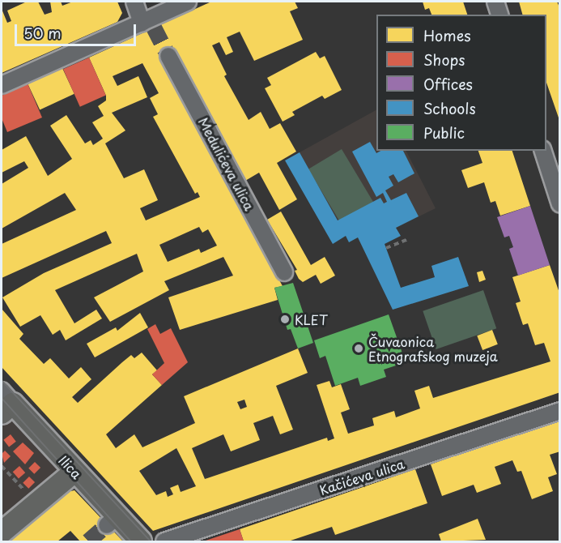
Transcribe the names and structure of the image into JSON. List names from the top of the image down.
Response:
{
  "streets": {
    "main road": ["Ilica"],
    "street": ["Medulićeva ulica", "Kačićeva ulica"]
  },
  "places": ["KLET", "Čuvaonica Etnografskog muzeja"],
  "legend": [
    "Homes",
    "Shops",
    "Offices",
    "Schools",
    "Public"
  ],
  "scale_bar": "50 m"
}
